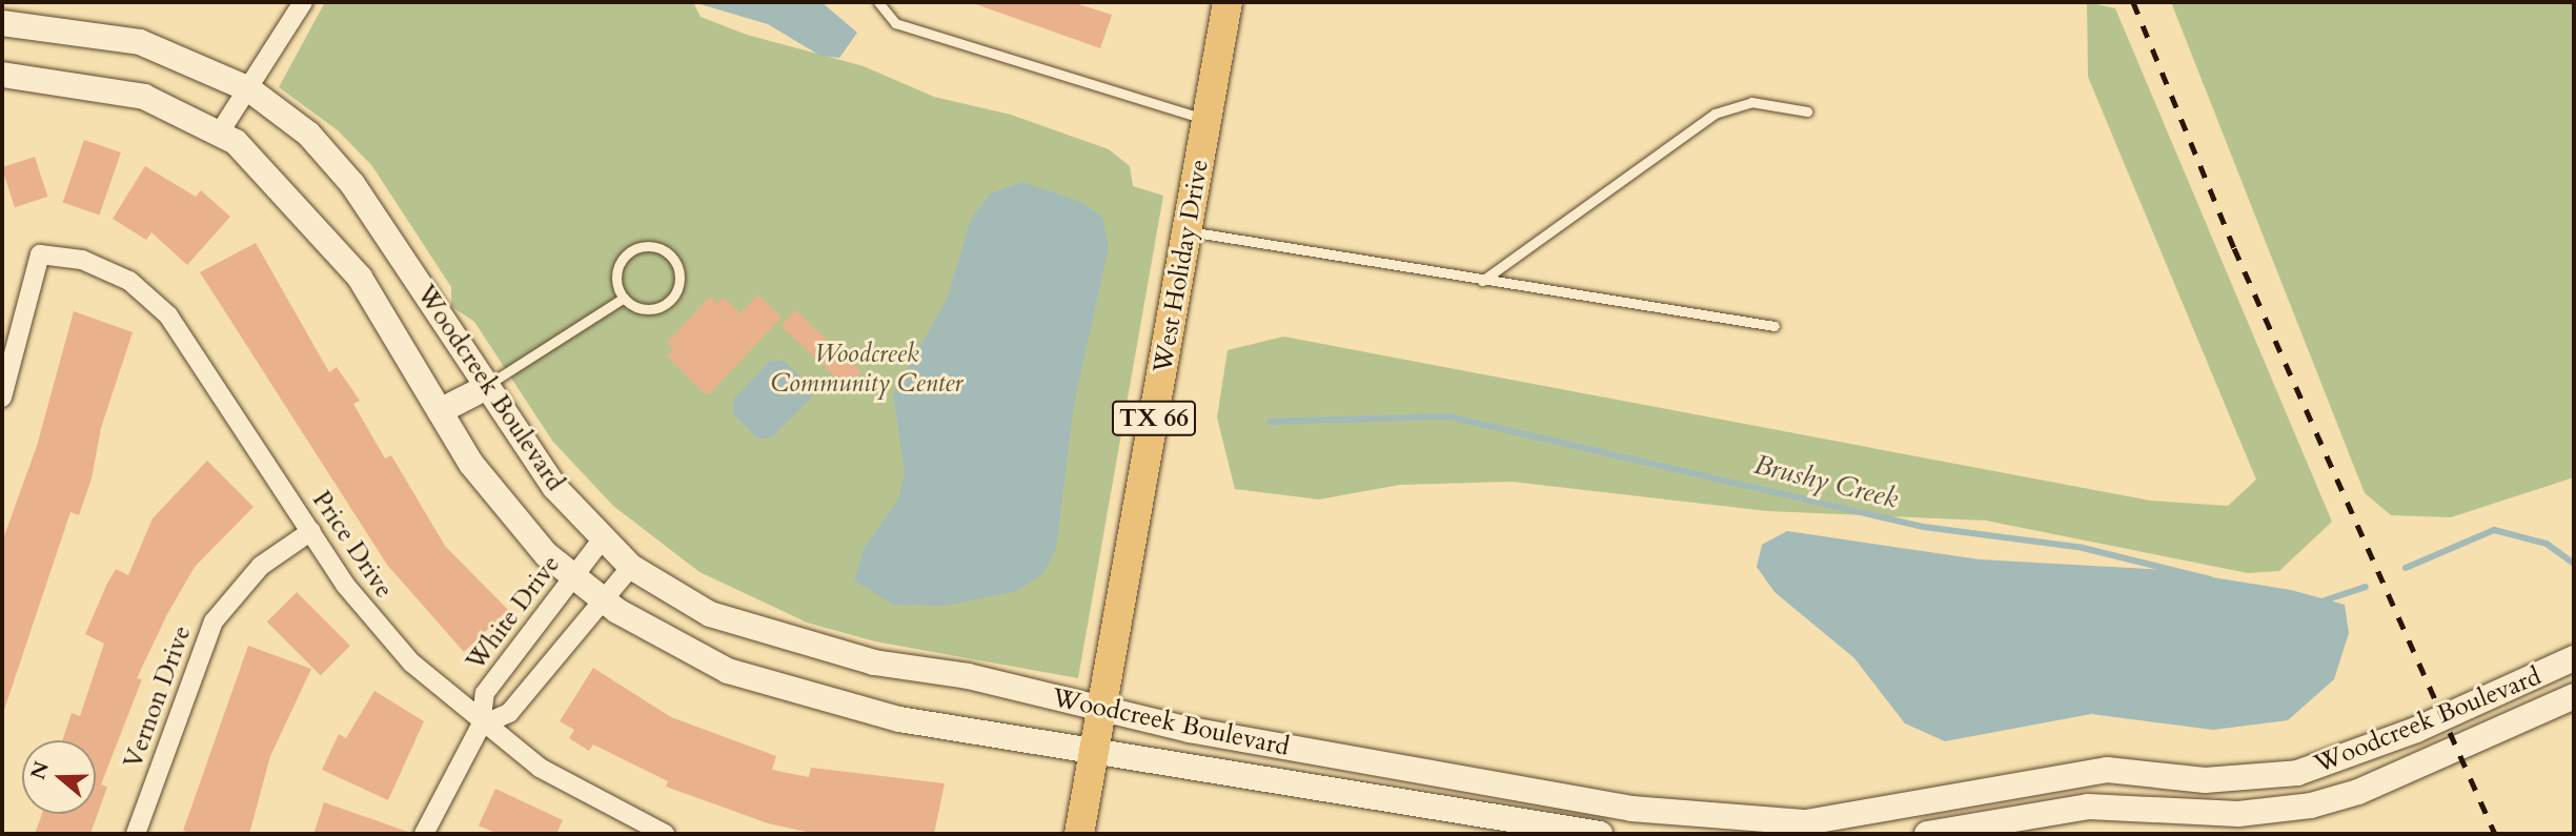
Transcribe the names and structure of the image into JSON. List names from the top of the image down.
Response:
{
  "streets": {
    "main road": ["West Holiday Drive", "TX 66"],
    "street": [
      "Woodcreek Boulevard",
      "Price Drive",
      "White Drive",
      "Vernon Drive"
    ]
  },
  "crossings": [
    ["West Holiday Drive", "Woodcreek Boulevard"],
    ["Woodcreek Boulevard", "White Drive"],
    ["Price Drive", "White Drive"],
    ["Price Drive", "Vernon Drive"]
  ],
  "water": ["Brushy Creek"],
  "parks": ["Woodcreek Community Center"],
  "north": "left"
}
